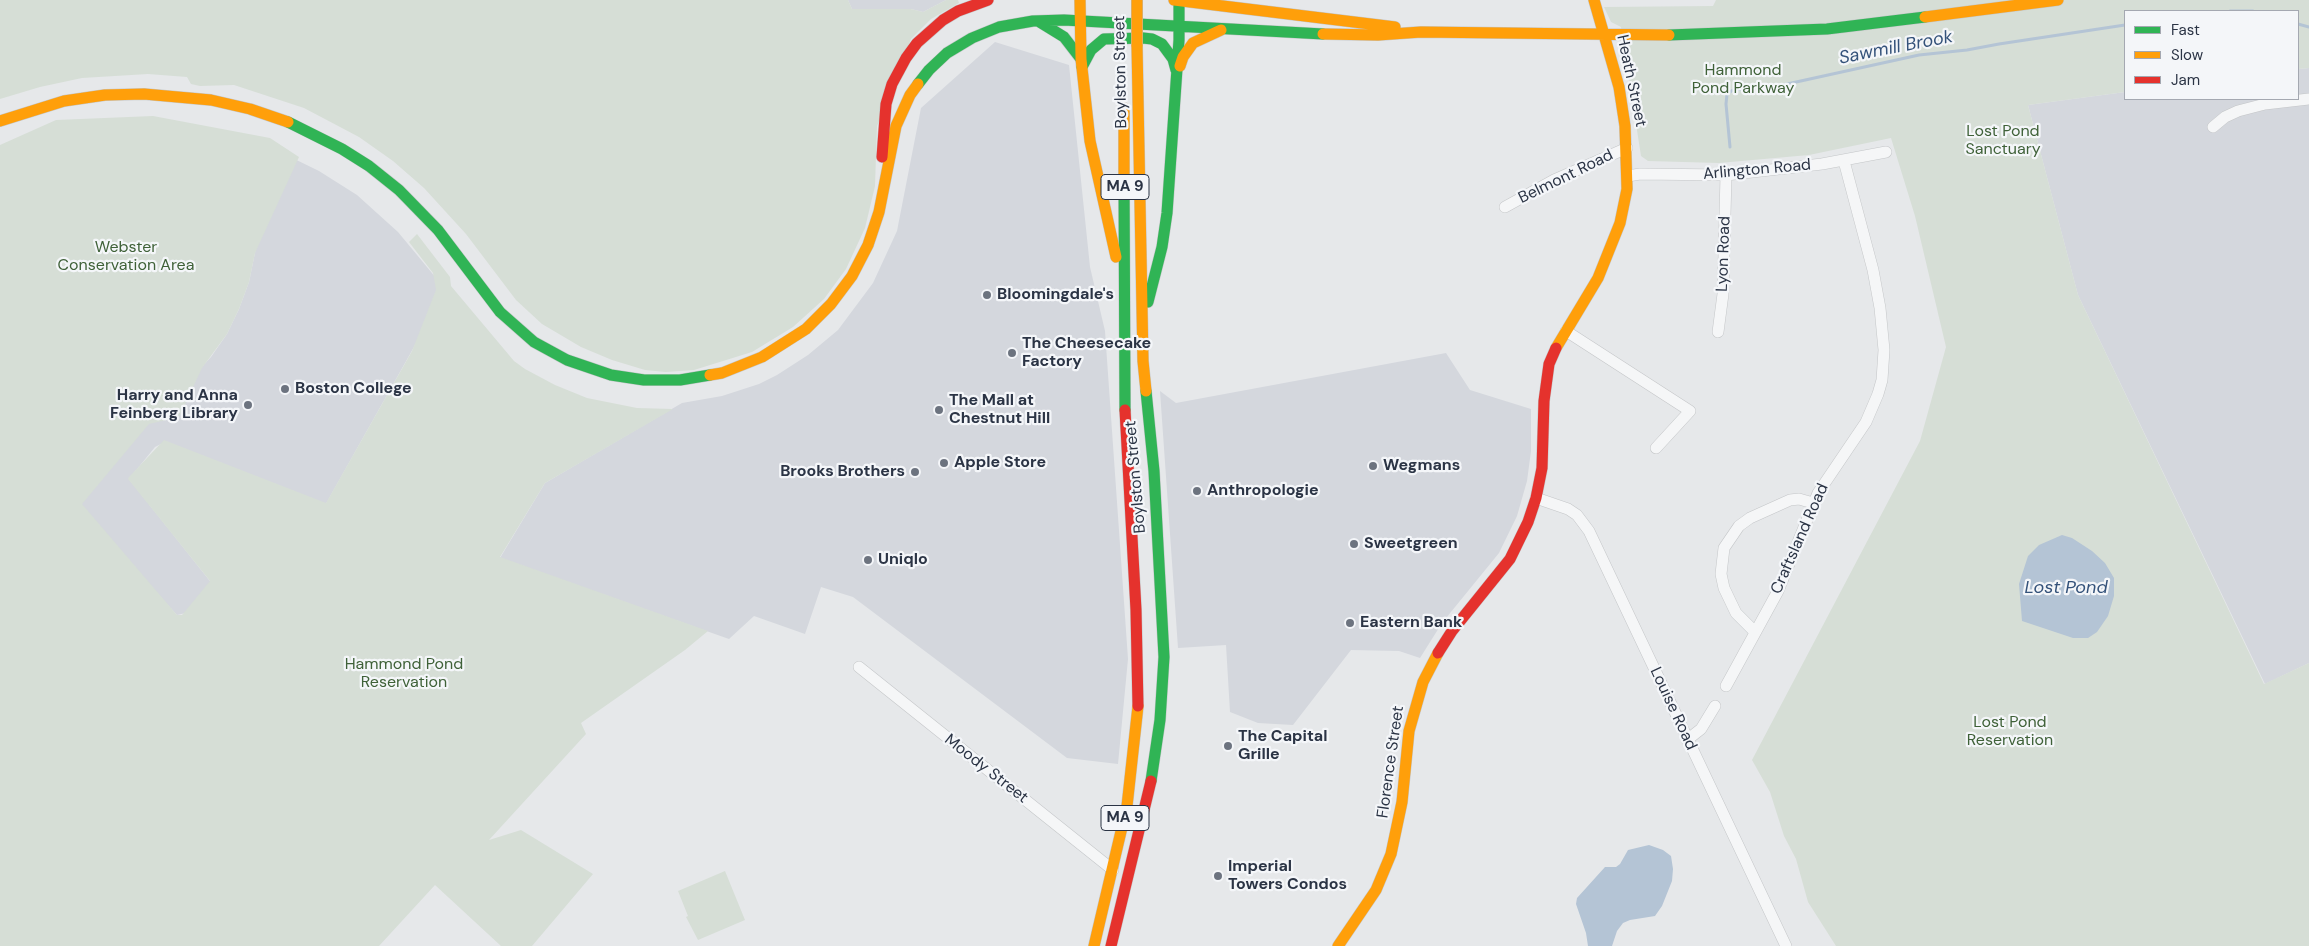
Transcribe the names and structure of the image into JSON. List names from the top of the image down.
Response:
{
  "streets": {
    "main road": [
      "Boylston Street",
      "Heath Street",
      "MA 9",
      "Florence Street"
    ],
    "street": [
      "Arlington Road",
      "Belmont Road",
      "Lyon Road",
      "Craftsland Road",
      "Louise Road",
      "Moody Street"
    ]
  },
  "crossings": [
    ["Boylston Street", "Moody Street"],
    ["Heath Street", "Arlington Road"],
    ["Heath Street", "Belmont Road"],
    ["Heath Street", "Florence Street"],
    ["Arlington Road", "Lyon Road"],
    ["Arlington Road", "Craftsland Road"],
    ["Louise Road", "Florence Street"]
  ],
  "water": ["Sawmill Brook", "Lost Pond"],
  "parks": [
    "Hammond Pond Parkway",
    "Lost Pond Sanctuary",
    "Webster Conservation Area",
    "Hammond Pond Reservation",
    "Lost Pond Reservation"
  ],
  "places": [
    "Bloomingdale's",
    "The Cheesecake Factory",
    "Boston College",
    "Harry and Anna Feinberg Library",
    "The Mall at Chestnut Hill",
    "Apple Store",
    "Wegmans",
    "Brooks Brothers",
    "Anthropologie",
    "Sweetgreen",
    "Uniqlo",
    "Eastern Bank",
    "The Capital Grille",
    "Imperial Towers Condos"
  ],
  "legend": ["Fast", "Slow", "Jam"]
}
